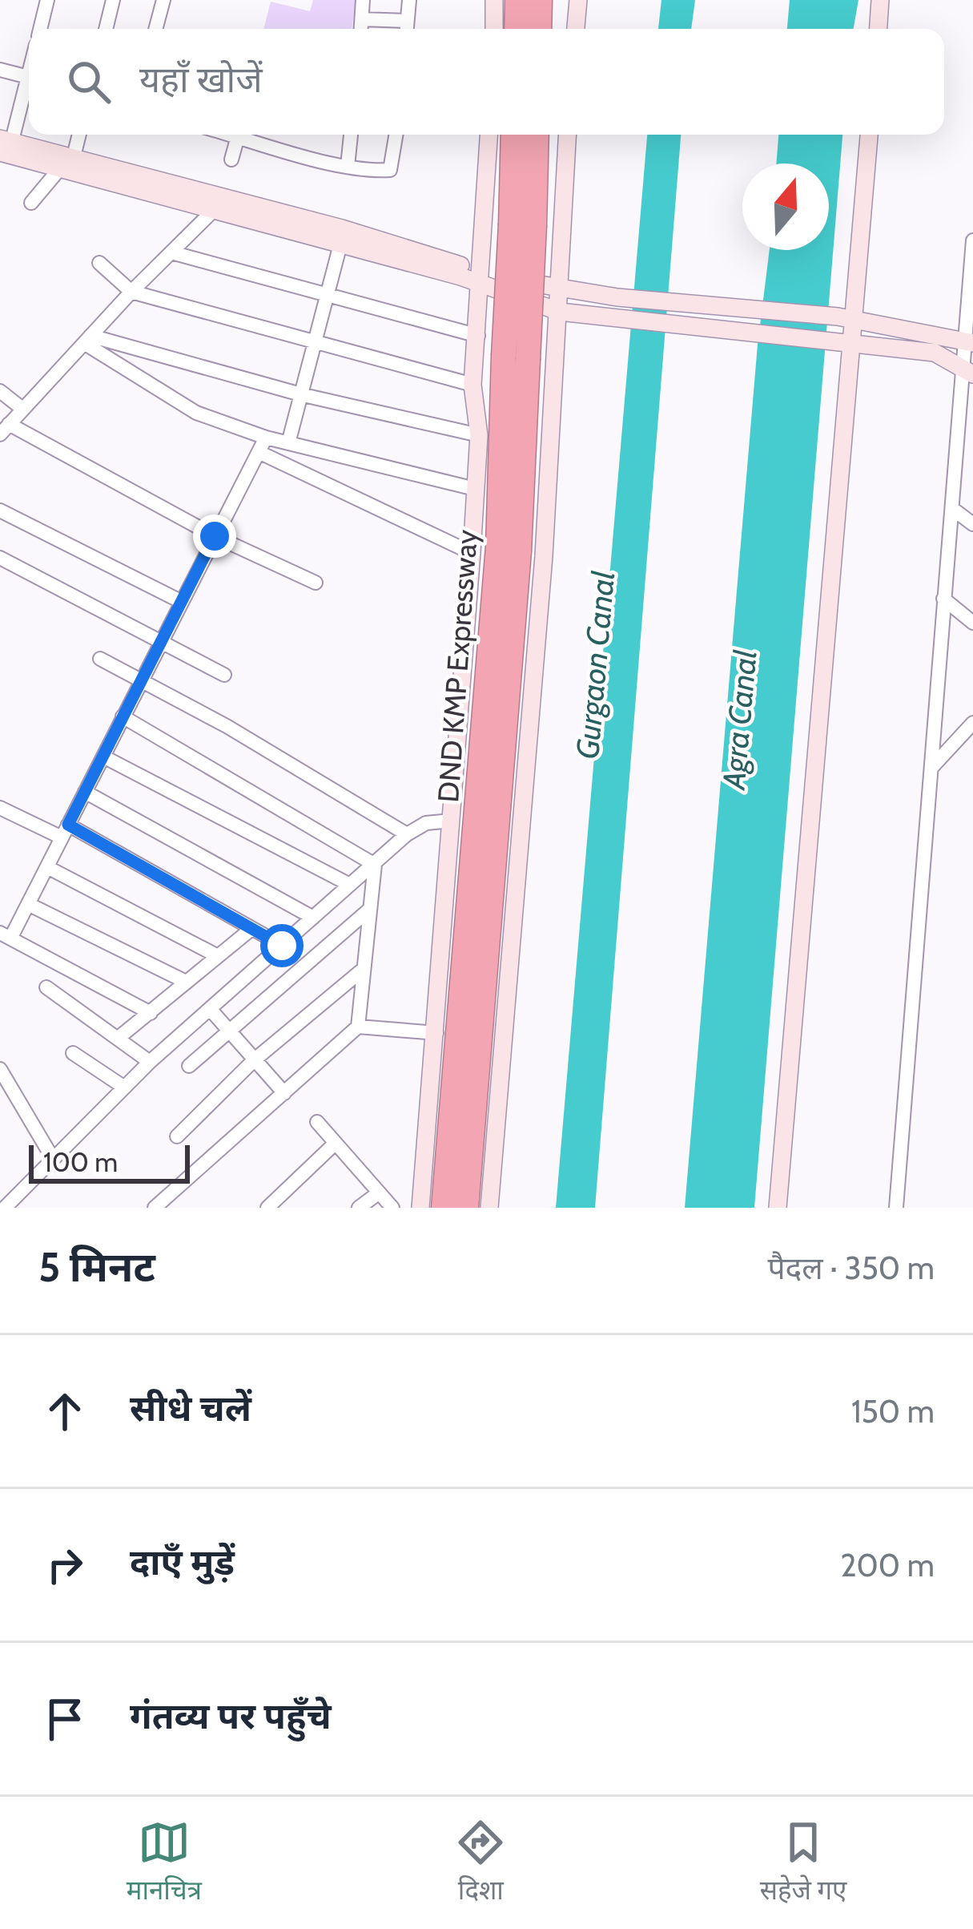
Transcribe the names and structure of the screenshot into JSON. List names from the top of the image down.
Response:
{
  "streets": {
    "highway": ["DND KMP Expressway"]
  },
  "water": ["Gurgaon Canal", "Agra Canal"],
  "scale_bar": "100 m",
  "north": "top",
  "page": {
    "search": "यहाँ खोजें",
    "scale": "100 m",
    "heading": ["5 मिनट", "पैदल · 350 m"],
    "list": [
      ["सीधे चलें", "150 m"],
      ["दाएँ मुड़ें", "200 m"],
      "गंतव्य पर पहुँचे"
    ],
    "nav": ["मानचित्र", "दिशा", "सहेजे गए"]
  }
}
